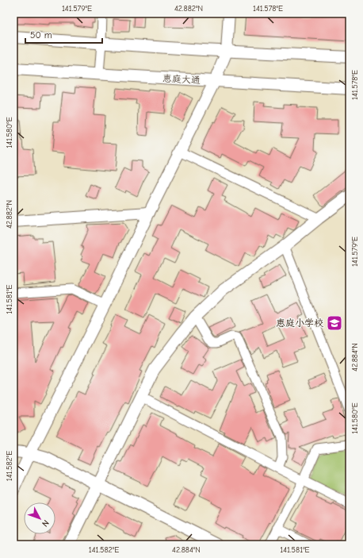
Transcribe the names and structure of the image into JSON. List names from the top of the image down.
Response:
{
  "streets": {
    "street": ["恵庭大通"]
  },
  "places": {
    "school or university": ["恵庭小学校"]
  },
  "scale_bar": "50 m",
  "north": "bottom right",
  "coordinates": [
    "141.579°E",
    "42.882°N",
    "141.578°E",
    "141.580°E",
    "141.581°E",
    "42.884°N",
    "141.582°E"
  ]
}
